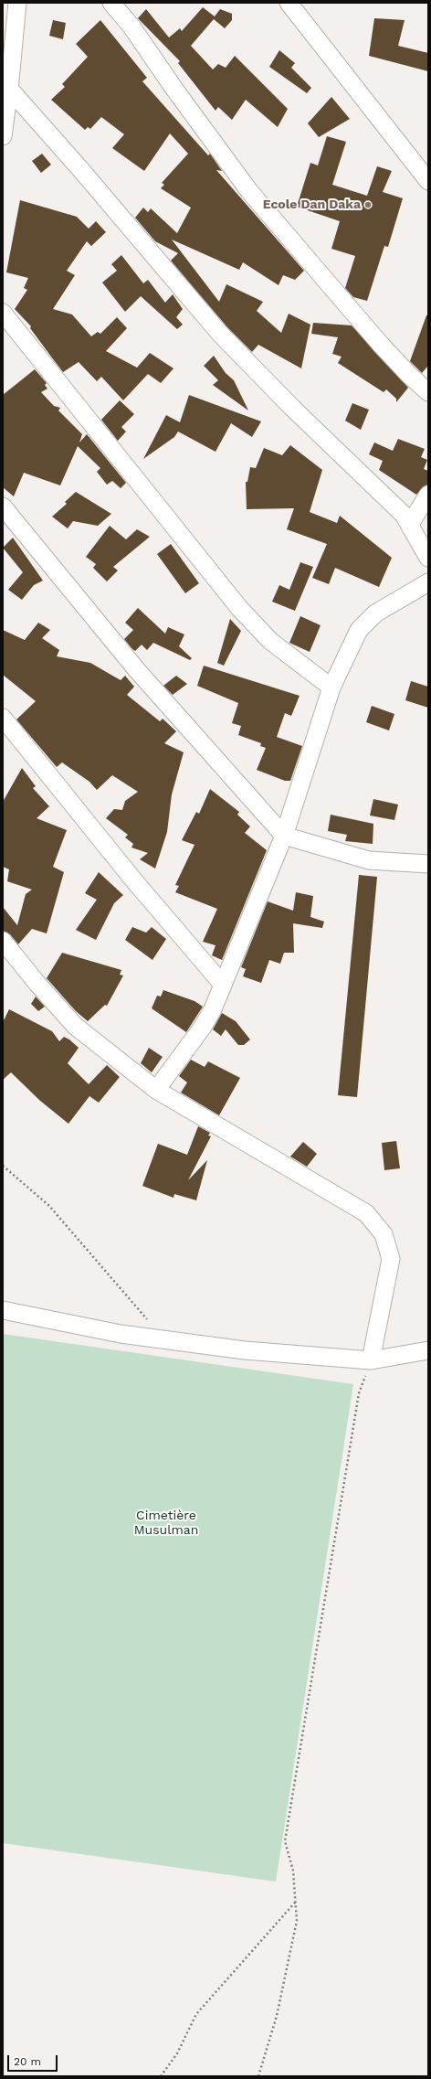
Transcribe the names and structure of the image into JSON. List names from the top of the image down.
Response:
{
  "parks": ["Cimetière Musulman"],
  "places": ["Ecole Dan Daka"],
  "scale_bar": "20 m"
}
